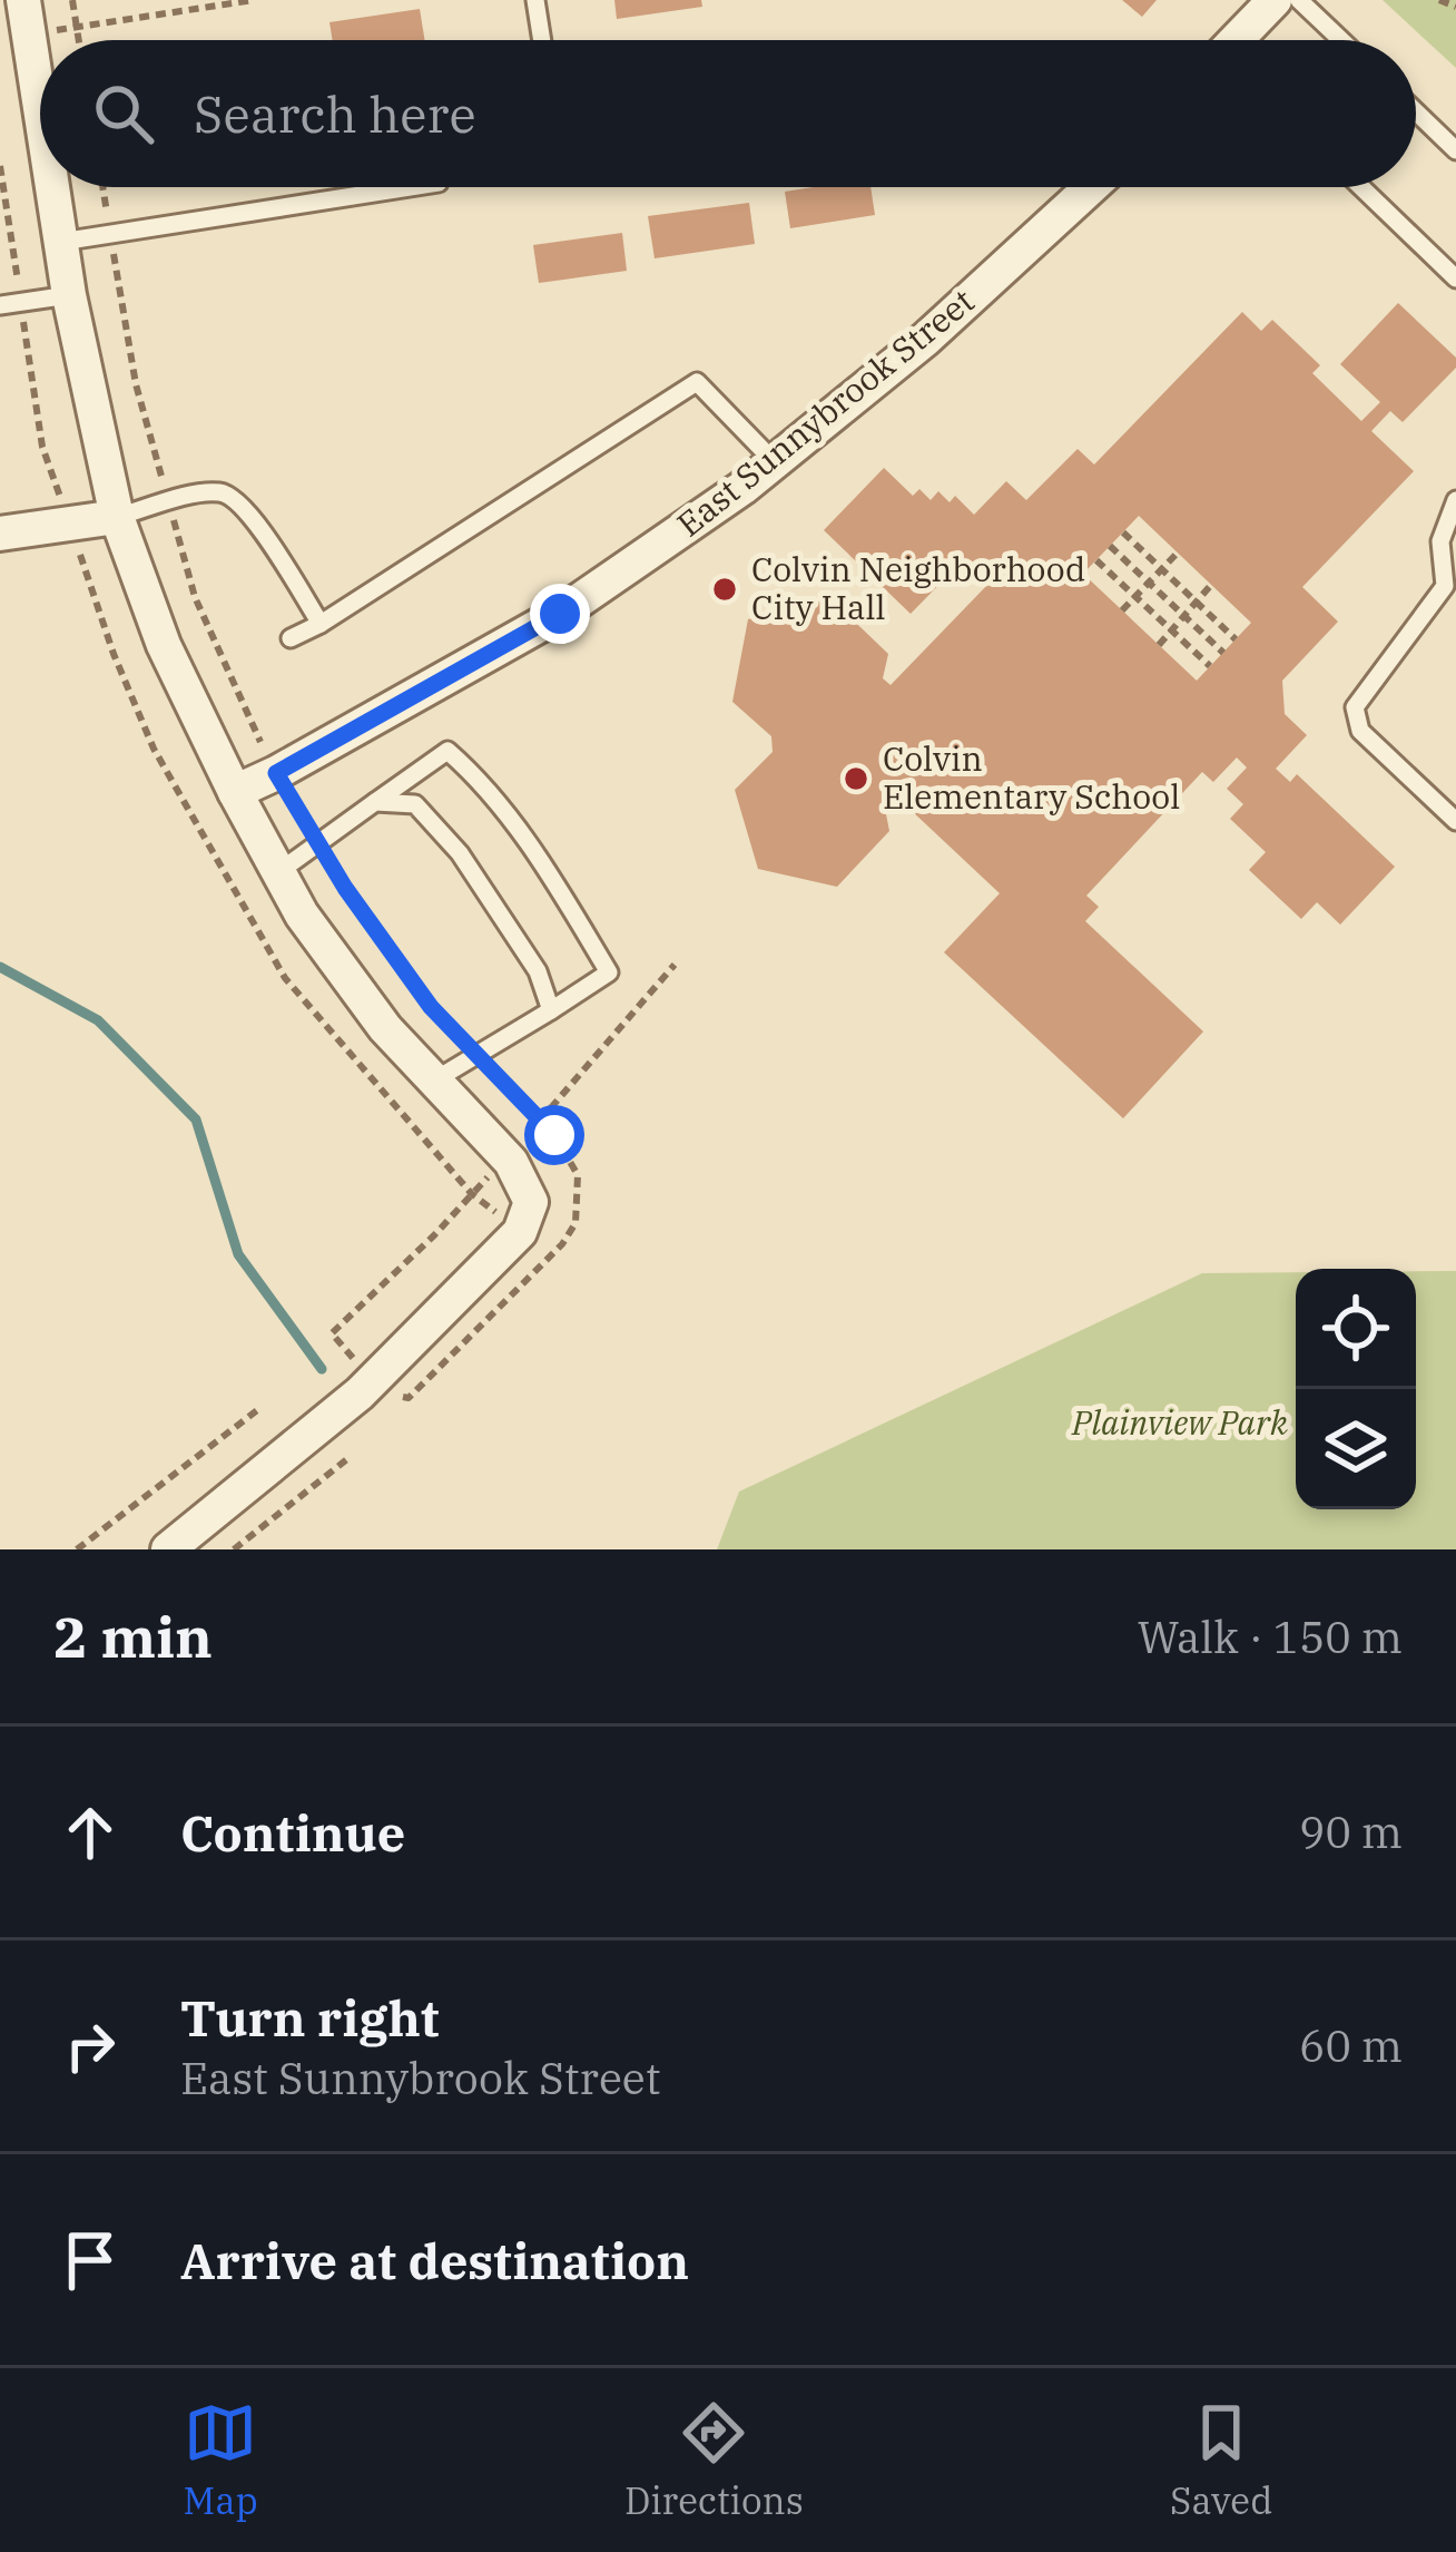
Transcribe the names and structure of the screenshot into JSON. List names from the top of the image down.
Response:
{
  "streets": {
    "street": ["East Sunnybrook Street"]
  },
  "parks": ["Plainview Park"],
  "places": ["Colvin Neighborhood City Hall", "Colvin Elementary School"],
  "page": {
    "search": "Search here",
    "heading": ["2 min", "Walk · 150 m"],
    "list": [
      ["Continue", "90 m"],
      ["Turn right", "East Sunnybrook Street", "60 m"],
      "Arrive at destination"
    ],
    "nav": ["Map", "Directions", "Saved"]
  }
}
